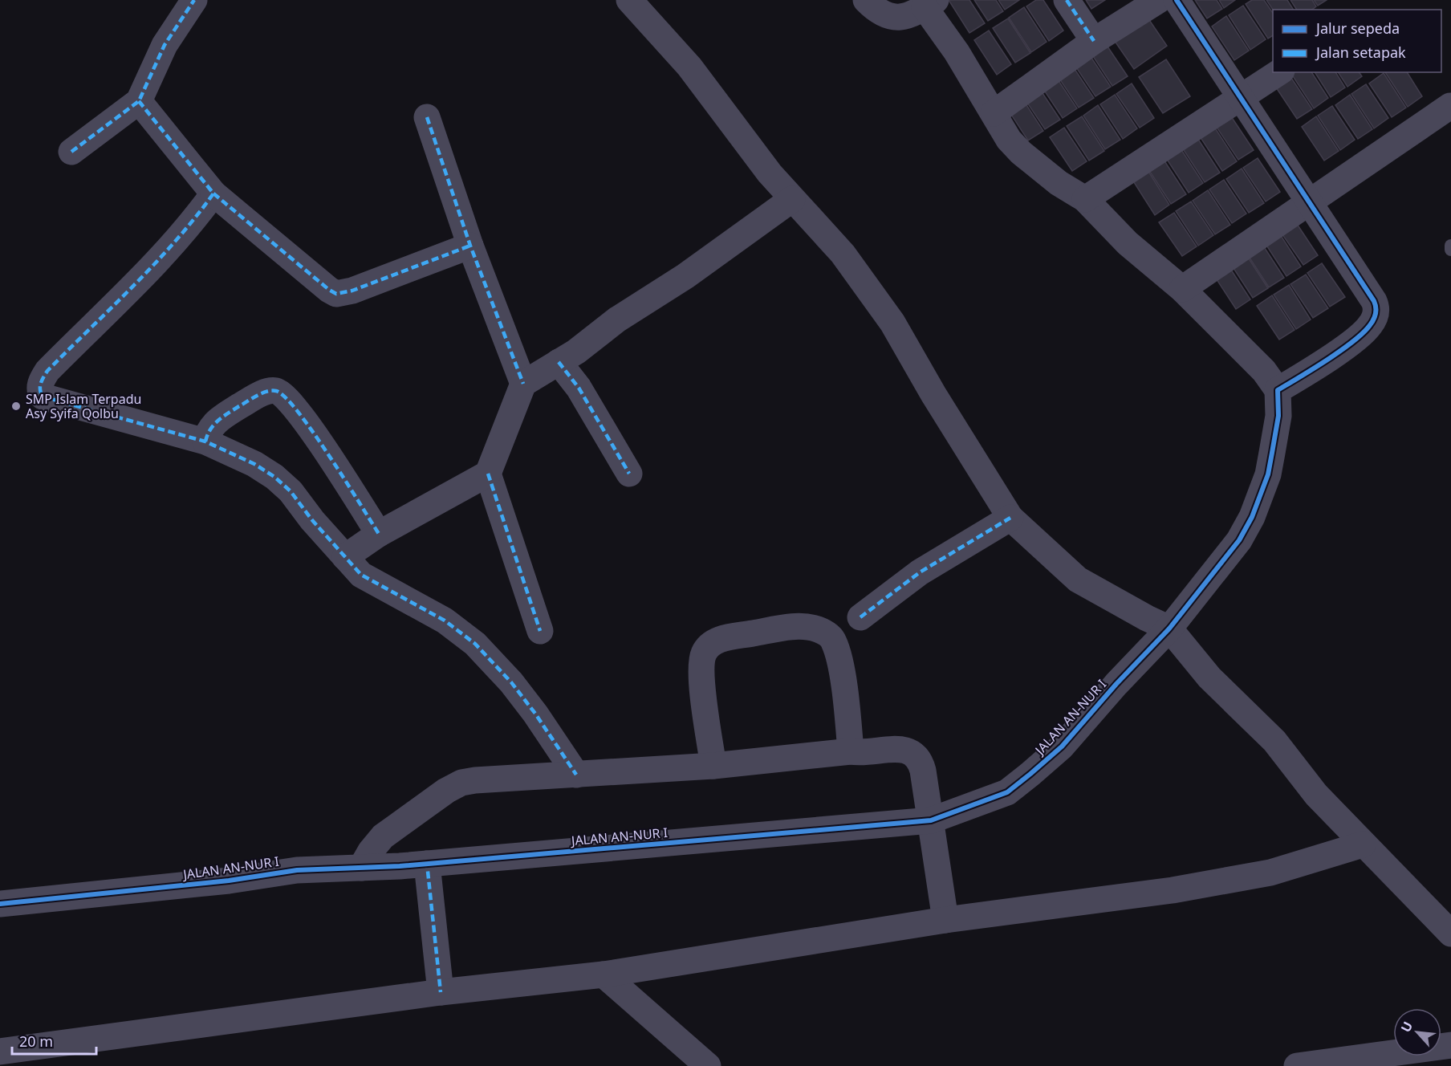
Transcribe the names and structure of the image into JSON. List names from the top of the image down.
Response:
{
  "streets": {
    "street": ["JALAN AN-NUR I"]
  },
  "places": ["SMP Islam Terpadu Asy Syifa Qolbu"],
  "legend": ["Jalur sepeda", "Jalan setapak"],
  "scale_bar": "20 m",
  "north": "top left"
}
